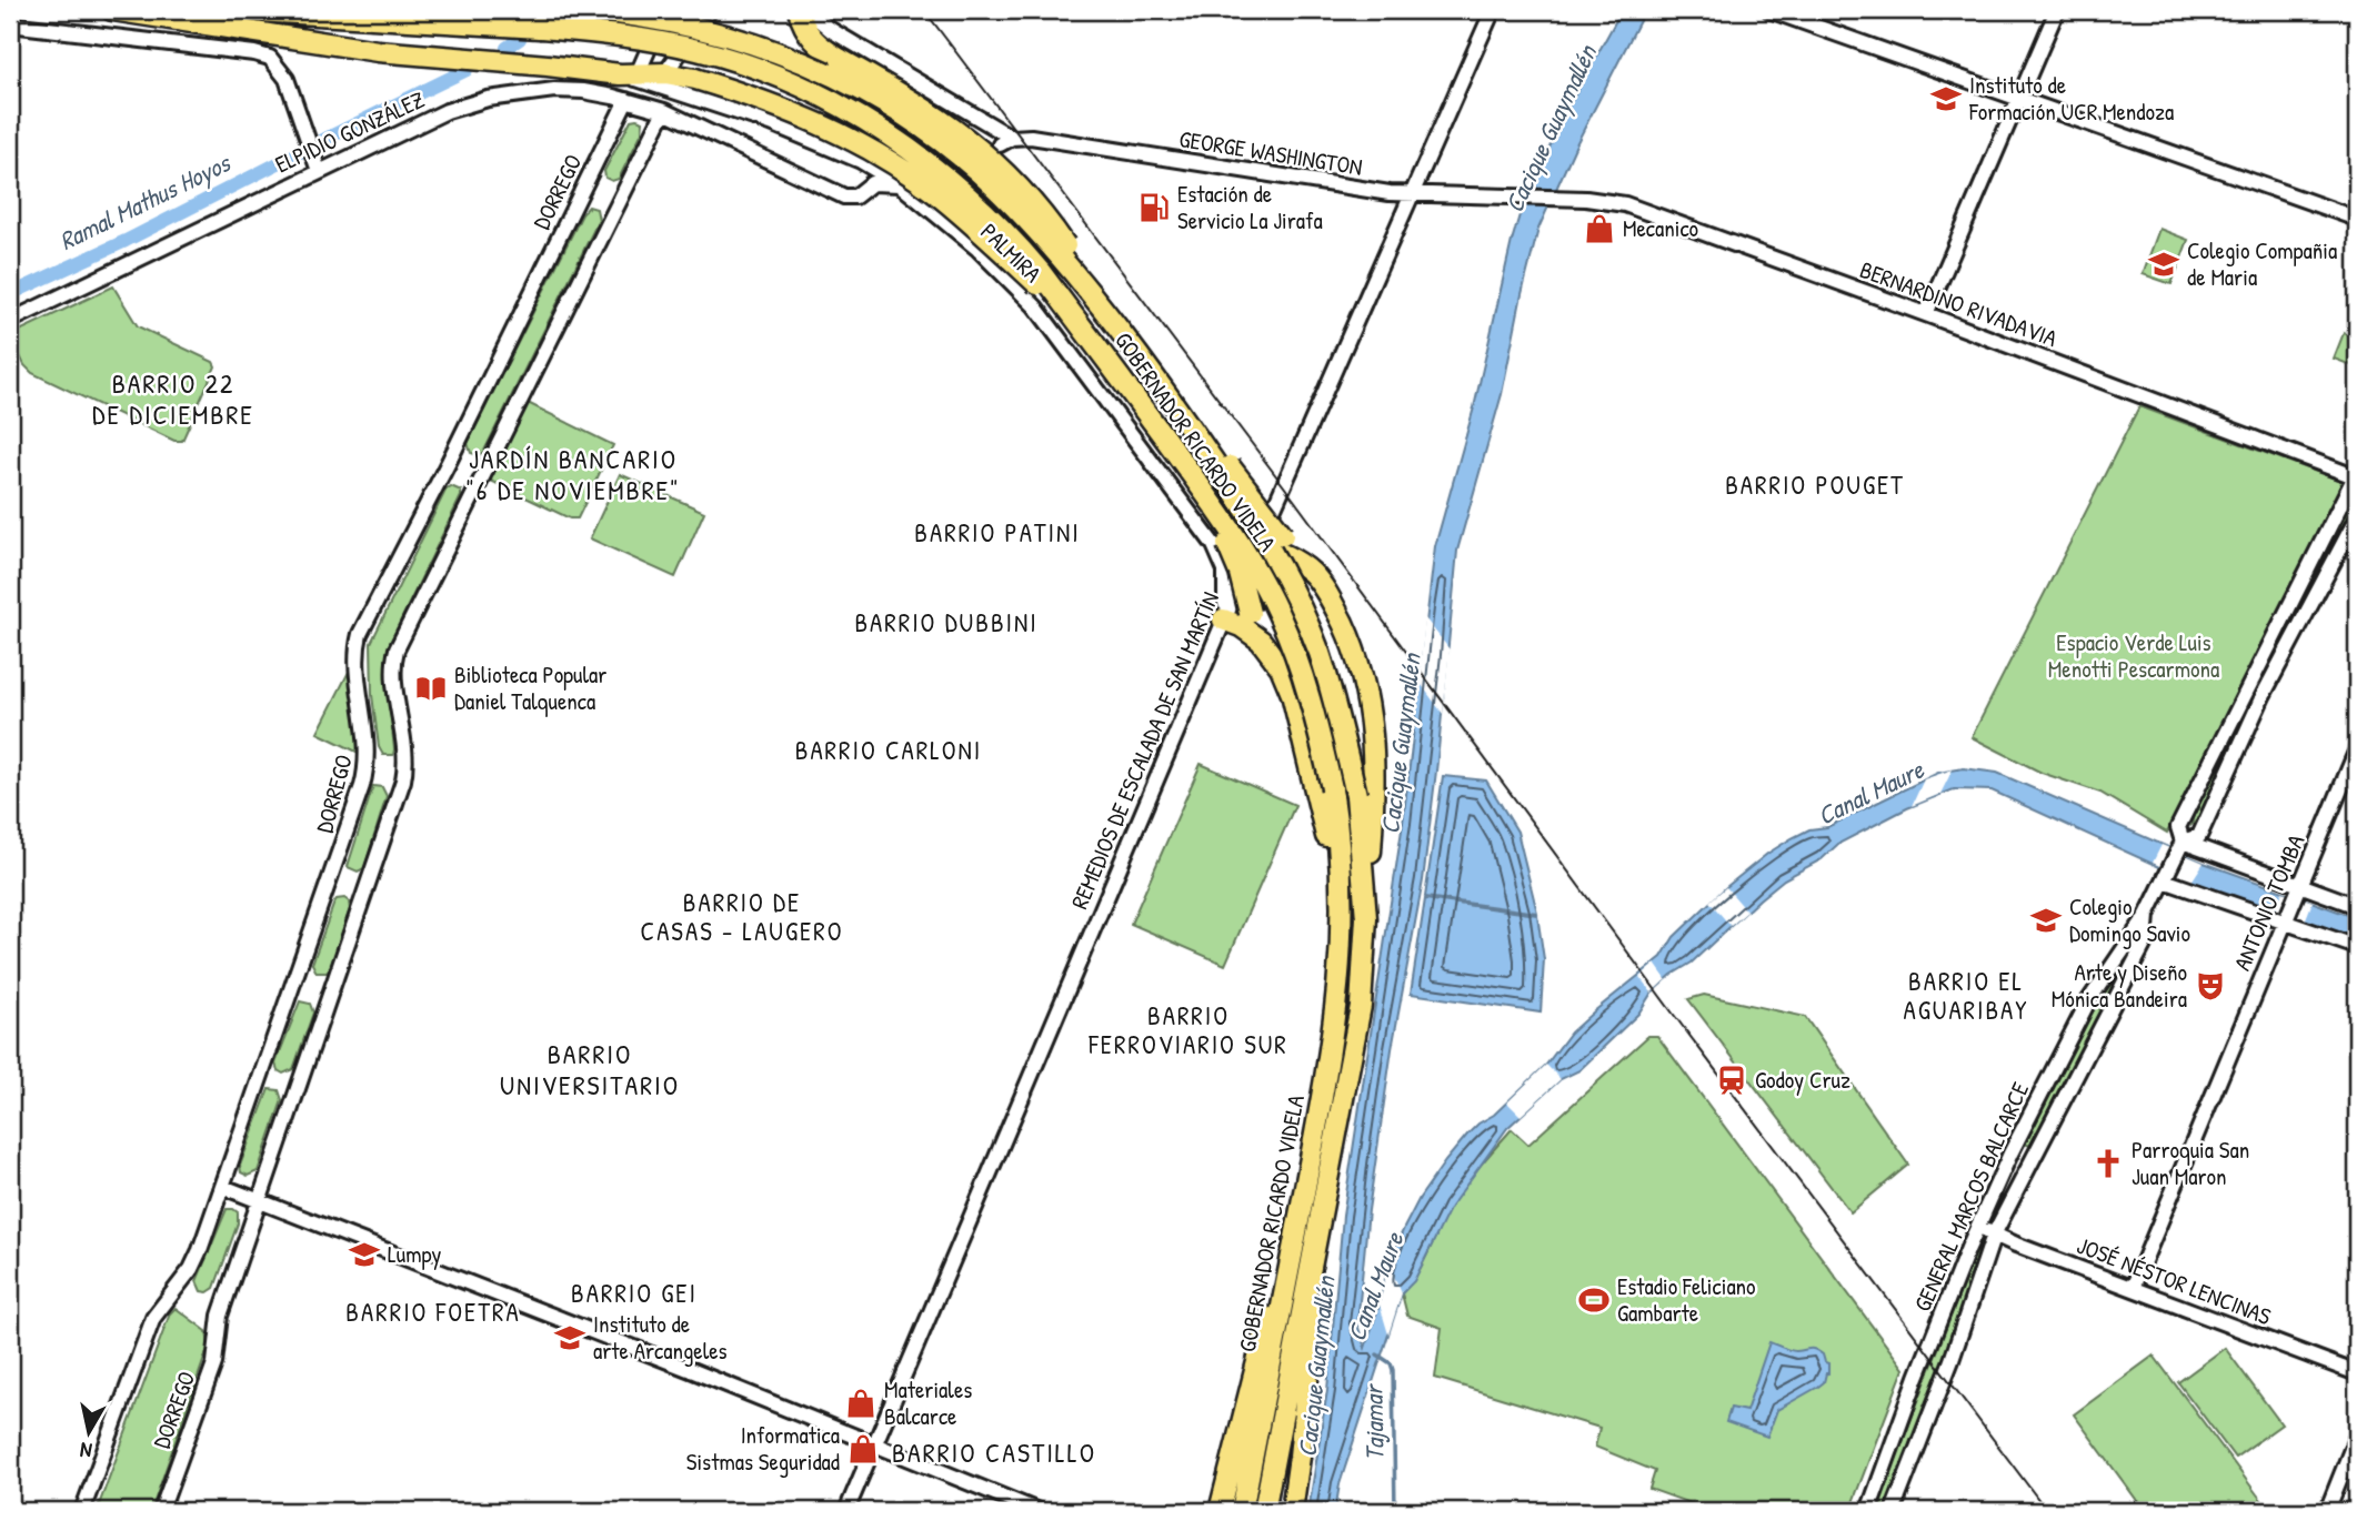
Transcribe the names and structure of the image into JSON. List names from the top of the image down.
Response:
{
  "streets": {
    "highway": ["GOBERNADOR RICARDO VIDELA"],
    "main road": [
      "ELPIDIO GONZÁLEZ",
      "GEORGE WASHINGTON",
      "DORREGO",
      "PALMIRA",
      "BERNARDINO RIVADAVIA",
      "REMEDIOS DE ESCALADA DE SAN MARTÍN",
      "ANTONIO TOMBA",
      "GENERAL MARCOS BALCARCE",
      "JOSÉ NÉSTOR LENCINAS"
    ]
  },
  "crossings": [
    ["ELPIDIO GONZÁLEZ", "DORREGO"],
    ["GEORGE WASHINGTON", "BERNARDINO RIVADAVIA"],
    ["GEORGE WASHINGTON", "REMEDIOS DE ESCALADA DE SAN MARTÍN"],
    ["PALMIRA", "REMEDIOS DE ESCALADA DE SAN MARTÍN"],
    ["BERNARDINO RIVADAVIA", "GENERAL MARCOS BALCARCE"],
    ["ANTONIO TOMBA", "JOSÉ NÉSTOR LENCINAS"],
    ["GENERAL MARCOS BALCARCE", "JOSÉ NÉSTOR LENCINAS"]
  ],
  "districts": [
    "BARRIO 22 DE DICIEMBRE",
    "JARDÍN BANCARIO \"6 DE NOVIEMBRE\"",
    "BARRIO POUGET",
    "BARRIO PATINI",
    "BARRIO DUBBINI",
    "BARRIO CARLONI",
    "BARRIO DE CASAS - LAUGERO",
    "BARRIO EL AGUARIBAY",
    "BARRIO FERROVIARIO SUR",
    "BARRIO UNIVERSITARIO",
    "BARRIO GEI",
    "BARRIO FOETRA",
    "BARRIO CASTILLO"
  ],
  "water": [
    "Cacique Guaymallén",
    "Ramal Mathus Hoyos",
    "Canal Maure",
    "Tajamar"
  ],
  "parks": ["Espacio Verde Luis Menotti Pescarmona"],
  "places": {
    "school or university": [
      "Instituto de Formación UCR Mendoza",
      "Colegio Compañia de Maria",
      "Colegio Domingo Savio",
      "Lumpy",
      "Instituto de arte Arcangeles"
    ],
    "fuel station": ["Estación de Servicio La Jirafa"],
    "shop": ["Mecanico", "Materiales Balcarce", "Informatica Sistmas Seguridad"],
    "library": ["Biblioteca Popular Daniel Talquenca"],
    "theatre": ["Arte y Diseño Mónica Bandeira"],
    "station": ["Godoy Cruz"],
    "church": ["Parroquia San Juan Maron"],
    "sports": ["Estadio Feliciano Gambarte"]
  },
  "north": "bottom"
}
